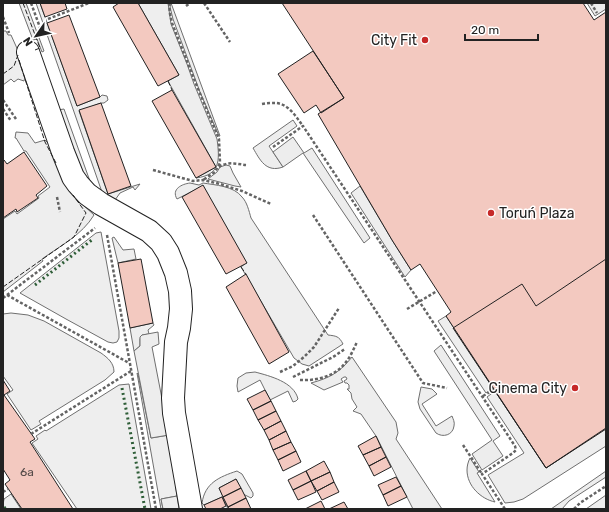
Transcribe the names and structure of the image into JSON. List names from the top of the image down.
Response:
{
  "places": ["City Fit", "Toruń Plaza", "Cinema City"],
  "house_numbers": ["6a"],
  "scale_bar": "20 m",
  "north": "bottom left"
}
